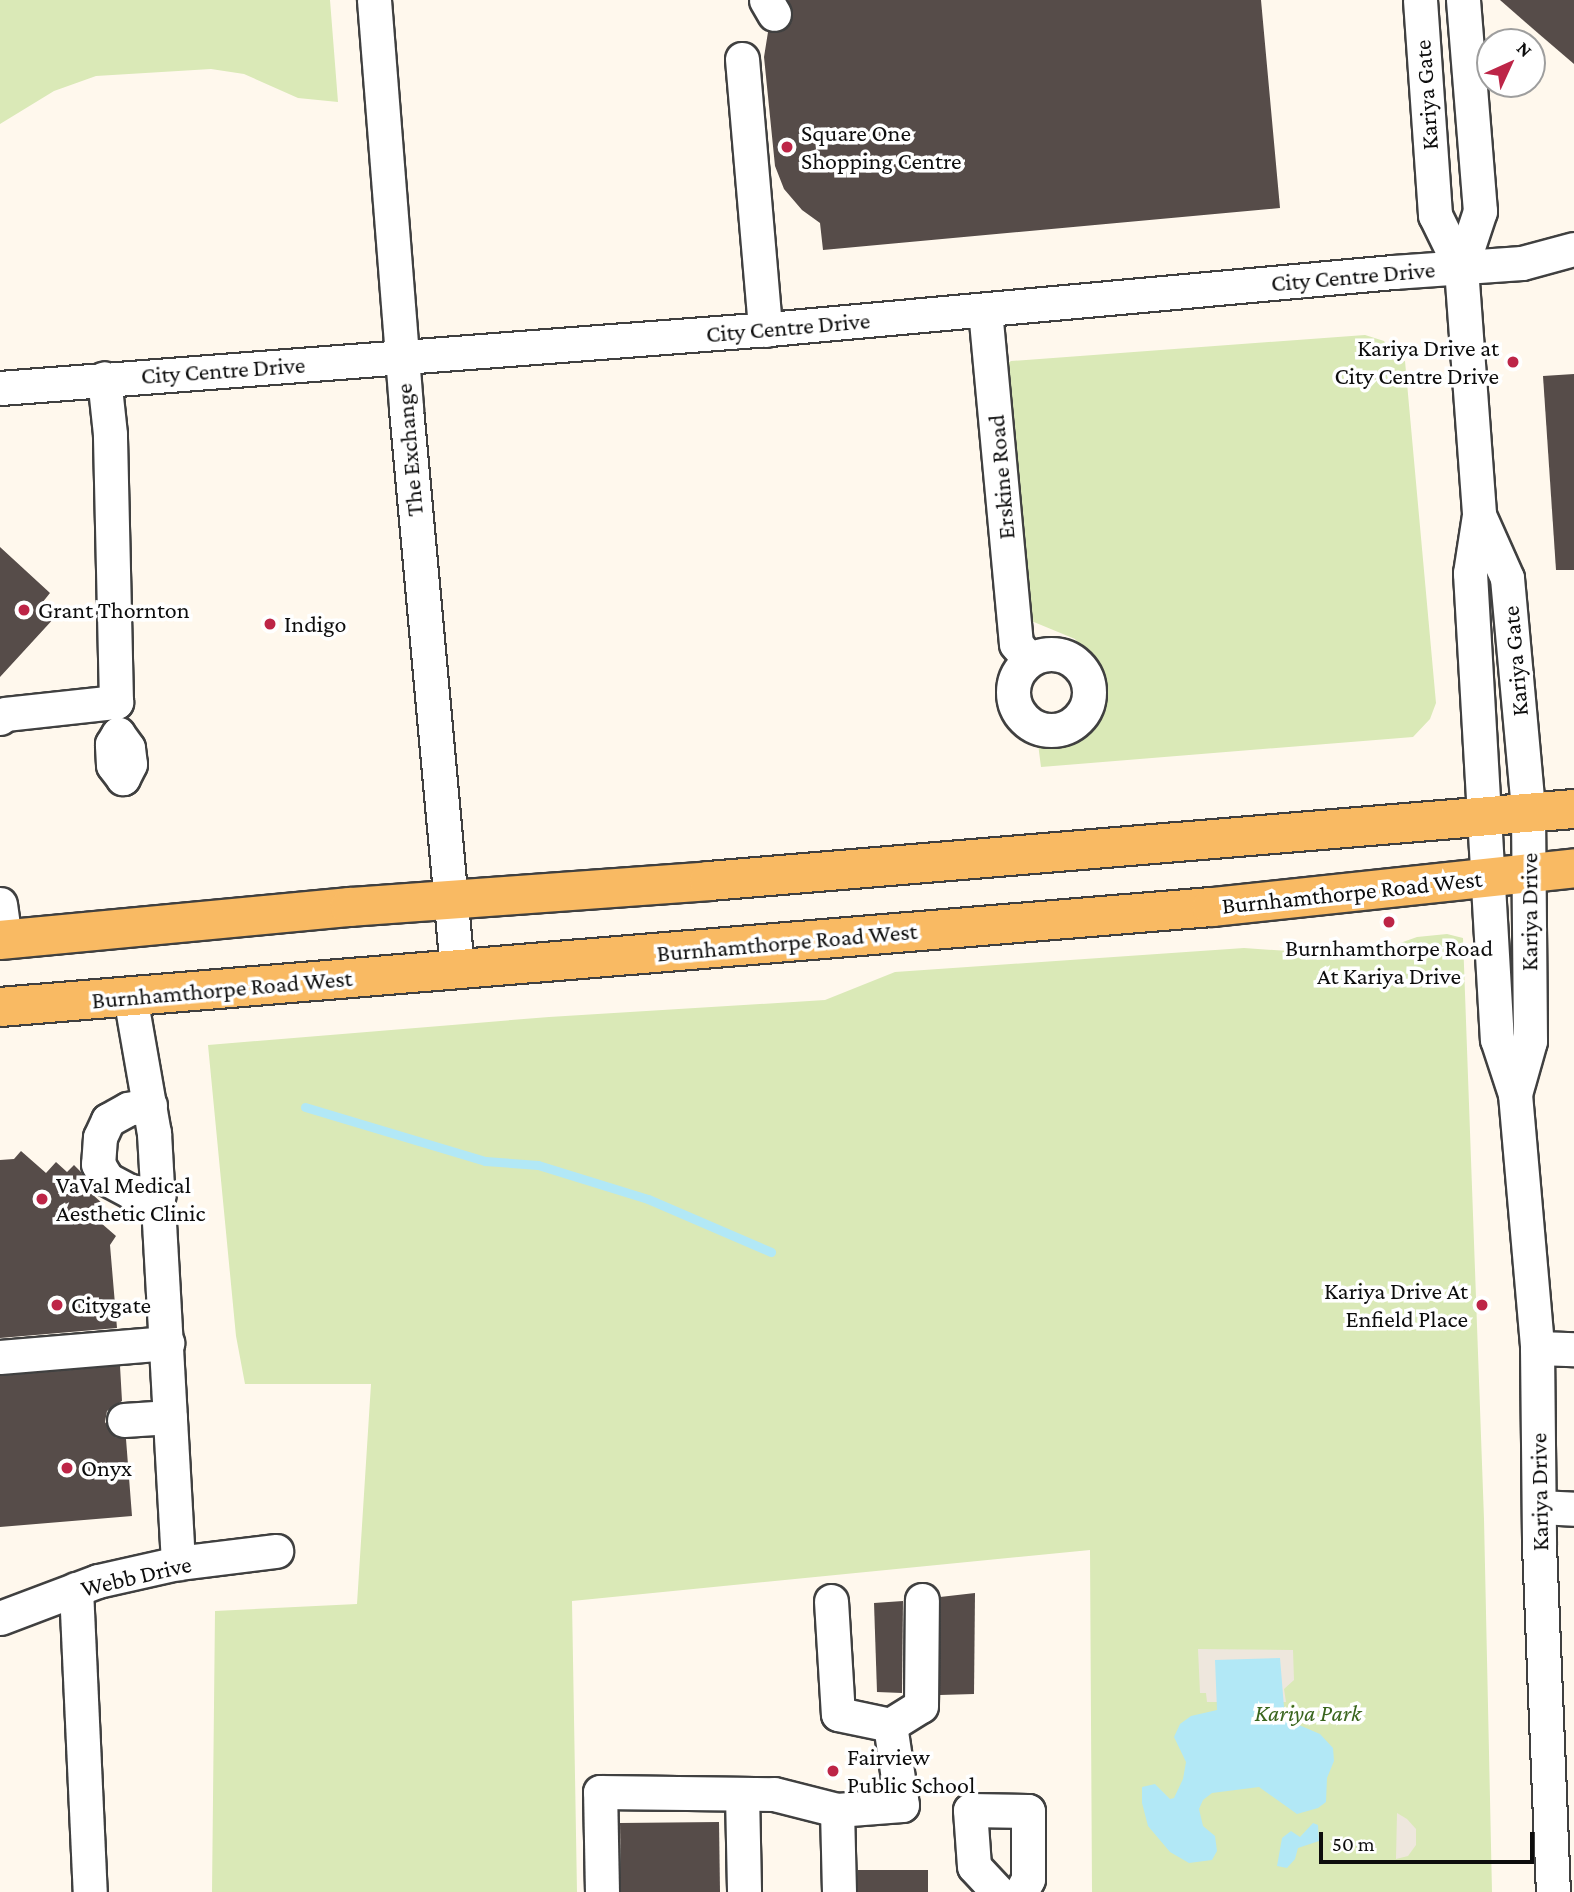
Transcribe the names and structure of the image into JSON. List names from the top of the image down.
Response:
{
  "streets": {
    "main road": ["Burnhamthorpe Road West"],
    "street": [
      "Kariya Gate",
      "City Centre Drive",
      "The Exchange",
      "Erskine Road",
      "Kariya Drive",
      "Webb Drive"
    ]
  },
  "crossings": [
    ["Kariya Gate", "City Centre Drive"],
    ["Kariya Gate", "Kariya Drive"],
    ["City Centre Drive", "The Exchange"],
    ["City Centre Drive", "Erskine Road"],
    ["The Exchange", "Burnhamthorpe Road West"],
    ["Burnhamthorpe Road West", "Kariya Drive"]
  ],
  "parks": ["Kariya Park"],
  "places": [
    "Square One Shopping Centre",
    "Kariya Drive at City Centre Drive",
    "Grant Thornton",
    "Indigo",
    "Burnhamthorpe Road At Kariya Drive",
    "VaVal Medical Aesthetic Clinic",
    "Citygate",
    "Kariya Drive At Enfield Place",
    "Onyx",
    "Fairview Public School"
  ],
  "scale_bar": "50 m",
  "north": "top right"
}
